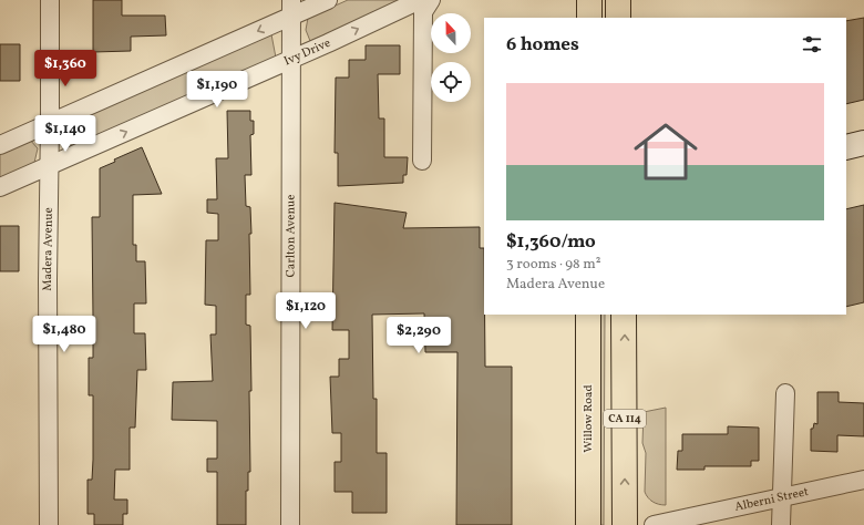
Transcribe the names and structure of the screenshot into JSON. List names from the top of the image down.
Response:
{
  "streets": {
    "main road": ["Willow Road", "CA 114"],
    "street": [
      "Ivy Drive",
      "Carlton Avenue",
      "Madera Avenue",
      "Alberni Street"
    ]
  },
  "crossings": [
    ["Ivy Drive", "Carlton Avenue"],
    ["Ivy Drive", "Madera Avenue"]
  ],
  "north": "top",
  "page": {
    "heading": "6 homes",
    "price": [
      "$1,360",
      "$1,190",
      "$1,140",
      "$1,120",
      "$1,480",
      "$2,290"
    ],
    "list": [
      {
        "name": "$1,360/mo",
        "note": "3 rooms · 98 m² · Madera Avenue"
      }
    ]
  }
}
